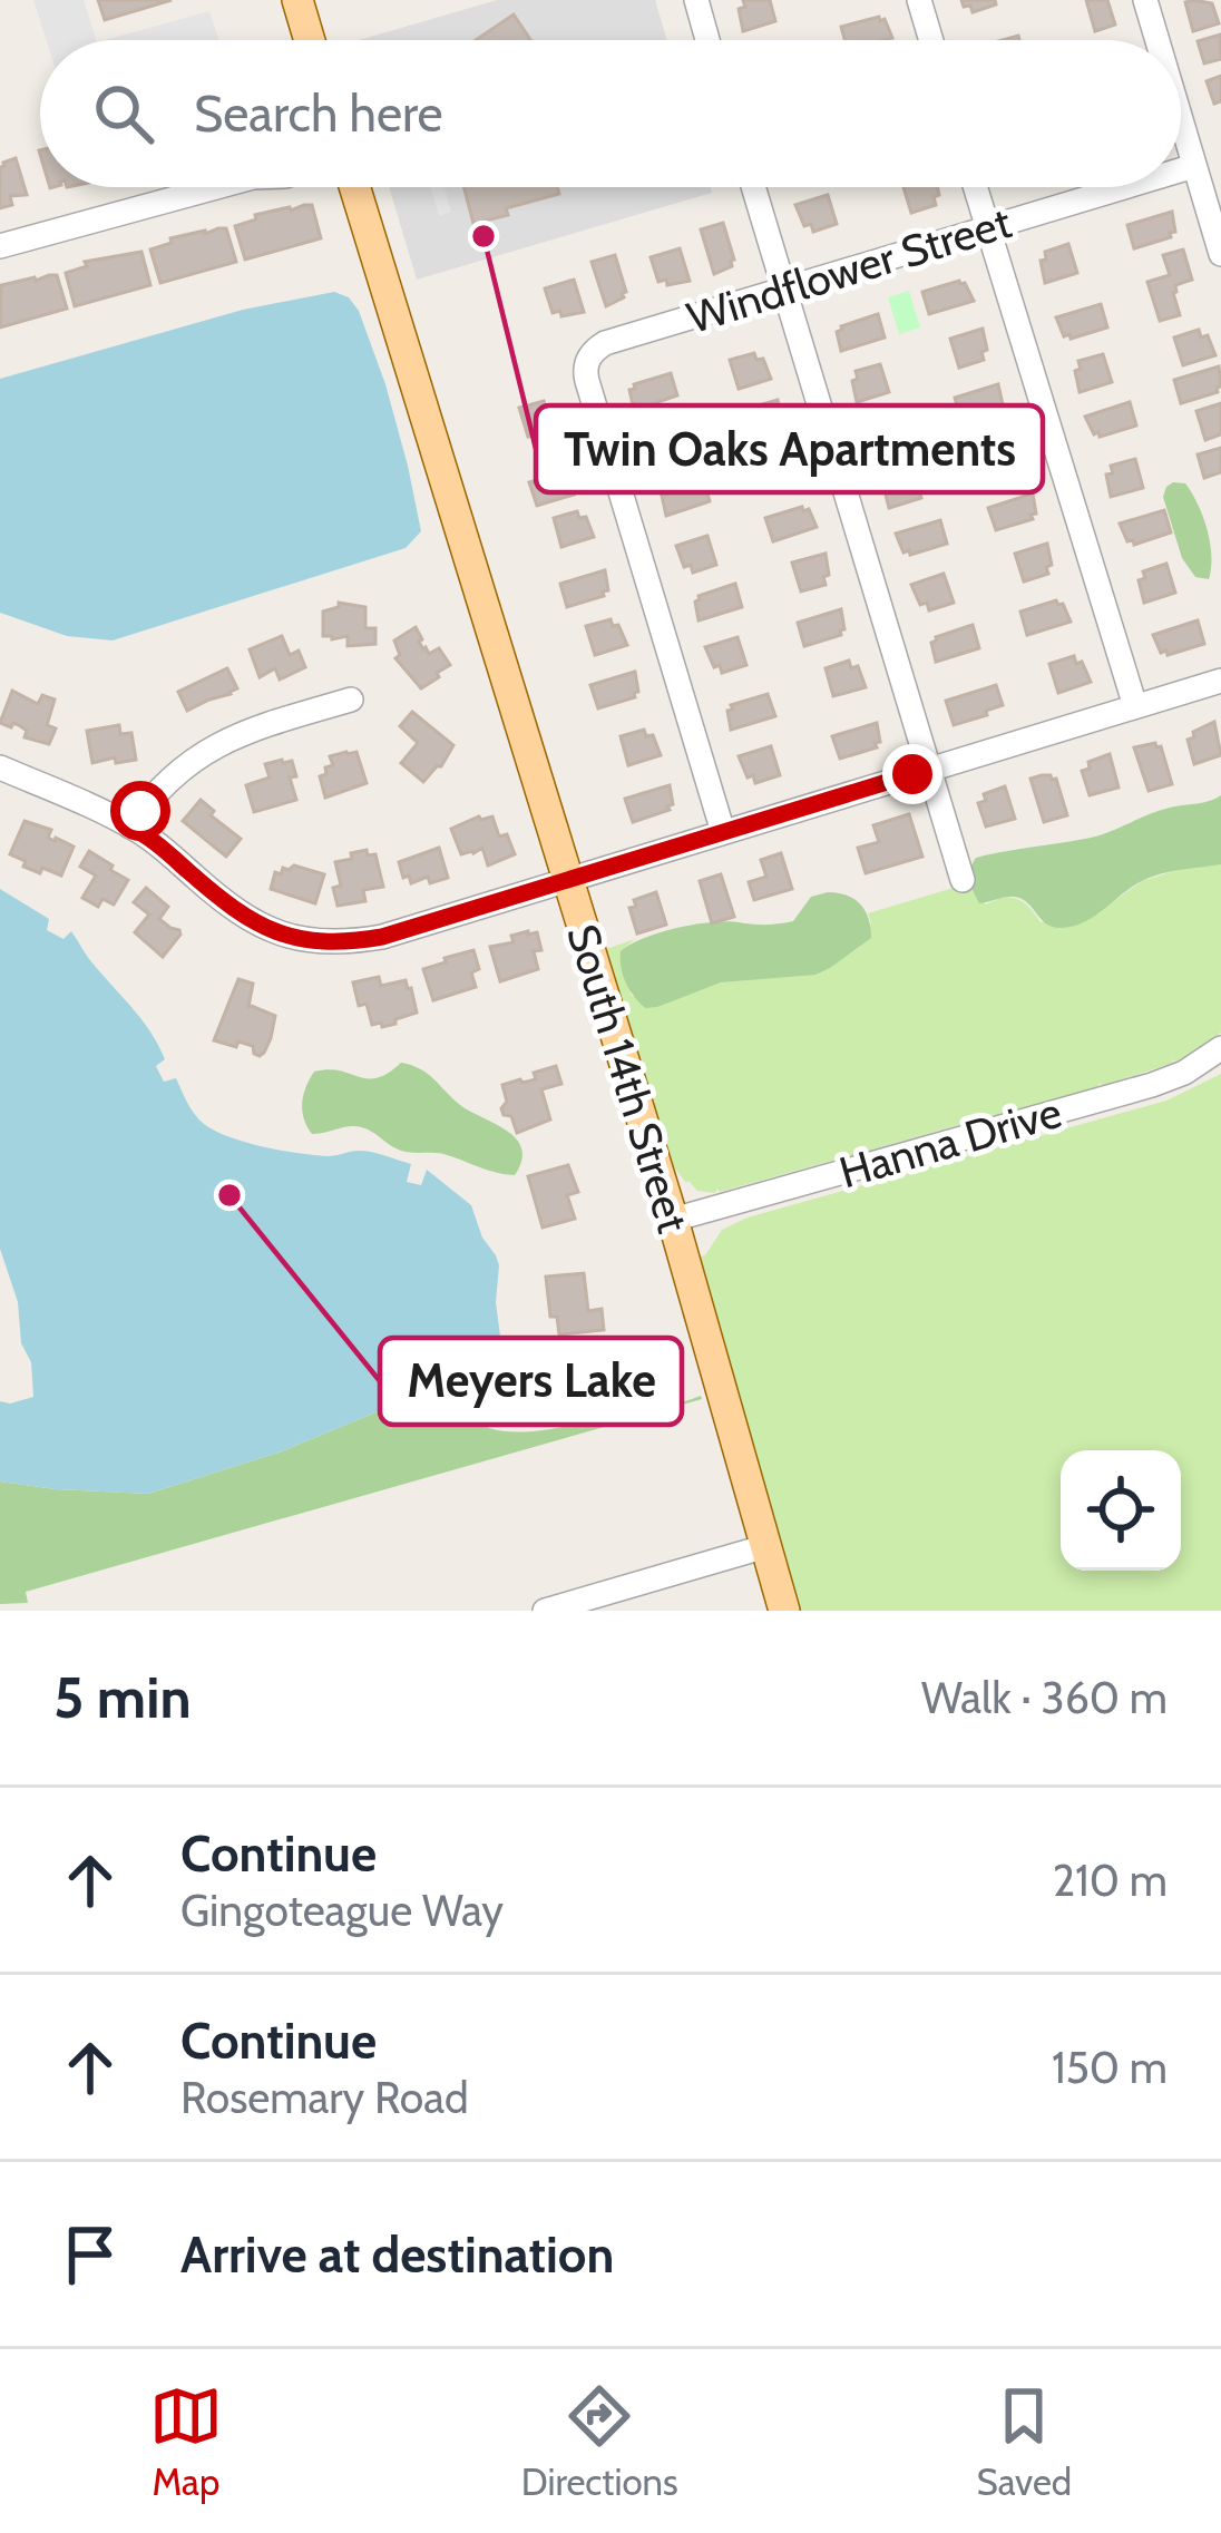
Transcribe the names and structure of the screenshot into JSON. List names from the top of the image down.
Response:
{
  "streets": {
    "main road": ["South 14th Street"],
    "street": ["Windflower Street", "Hanna Drive"]
  },
  "crossings": [
    ["South 14th Street", "Hanna Drive"]
  ],
  "places": ["Twin Oaks Apartments", "Meyers Lake"],
  "page": {
    "search": "Search here",
    "heading": ["5 min", "Walk · 360 m"],
    "list": [
      ["Continue", "Gingoteague Way", "210 m"],
      ["Continue", "Rosemary Road", "150 m"],
      "Arrive at destination"
    ],
    "nav": ["Map", "Directions", "Saved"]
  }
}
